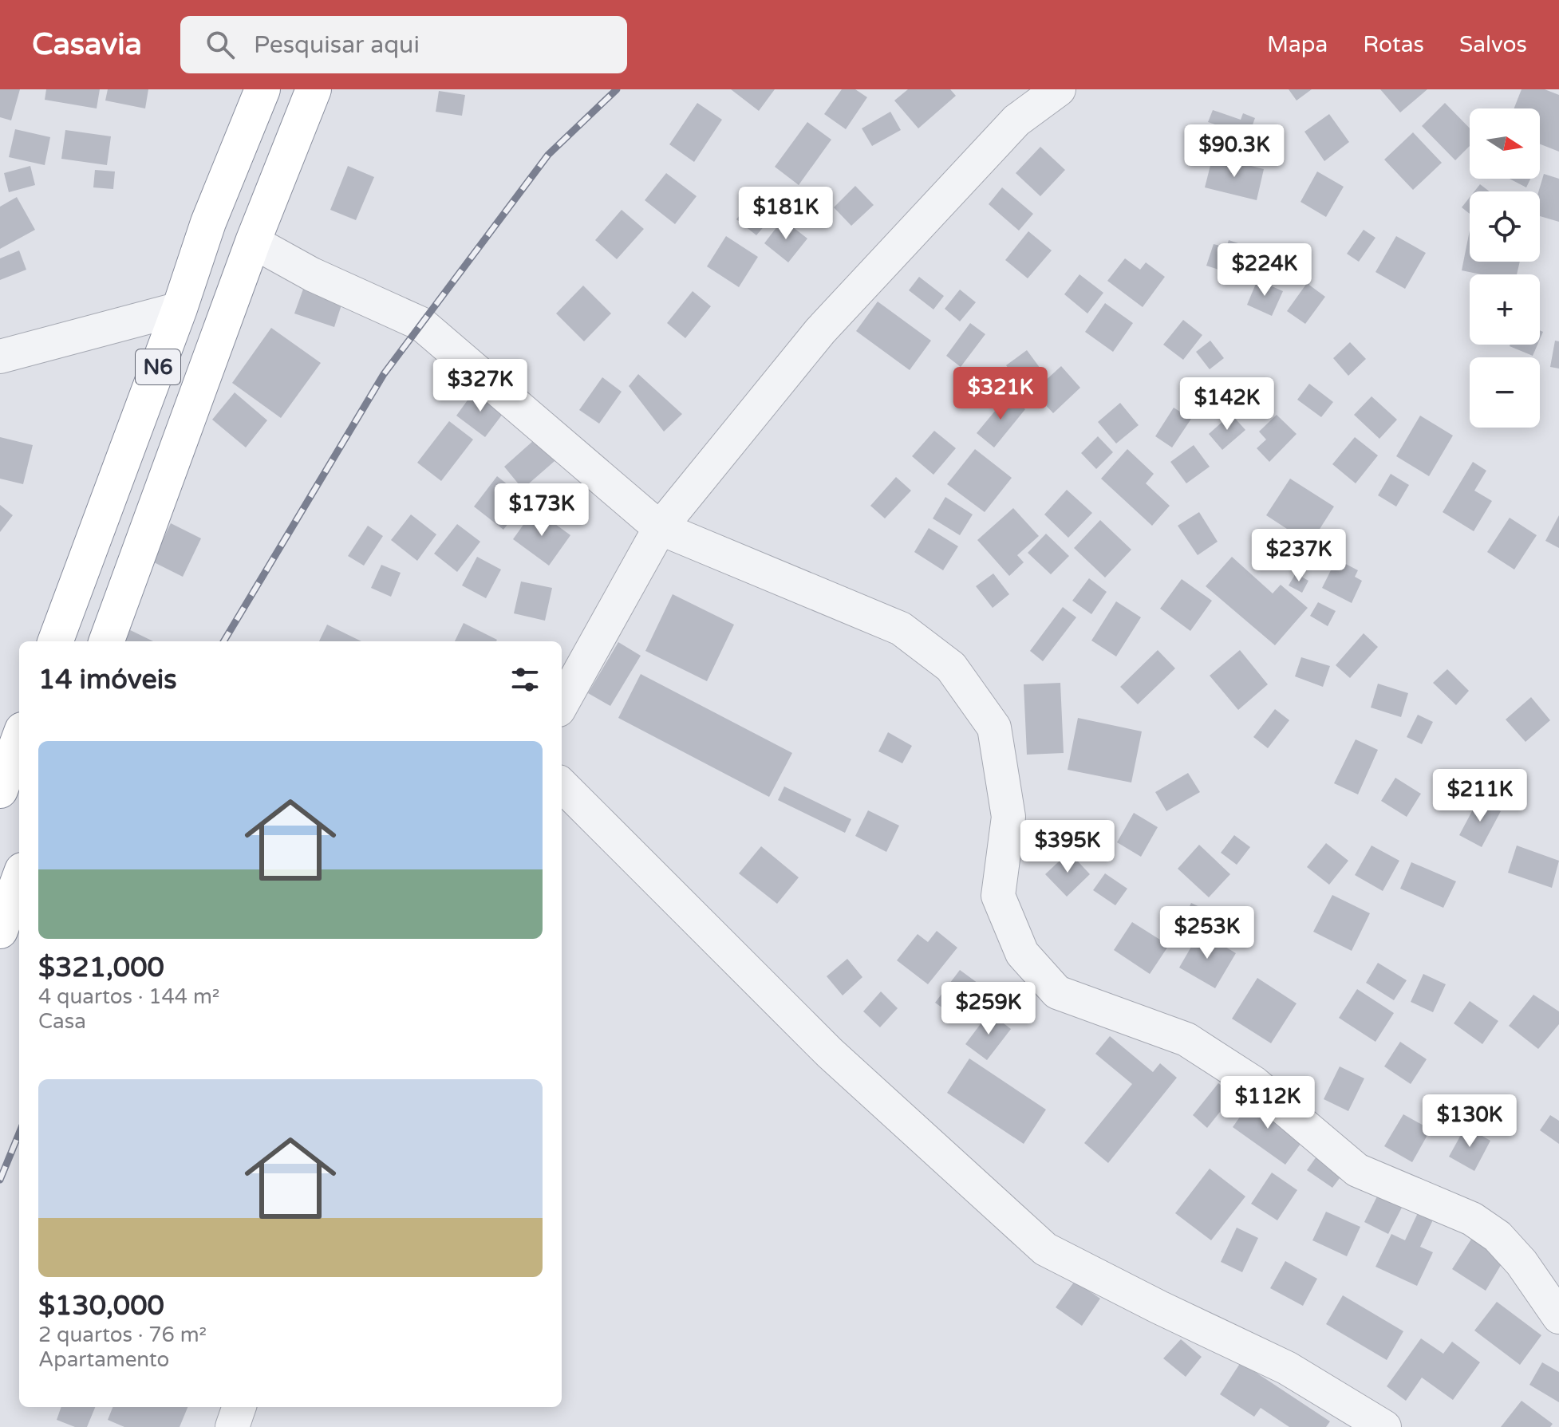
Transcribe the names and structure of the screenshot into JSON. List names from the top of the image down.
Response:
{
  "streets": {
    "highway": ["N6"]
  },
  "north": "right",
  "page": {
    "header": "Casavia",
    "search": "Pesquisar aqui",
    "nav": ["Mapa", "Rotas", "Salvos"],
    "map_buttons": ["+", "−"],
    "price": [
      "$90.3K",
      "$181K",
      "$224K",
      "$327K",
      "$321K",
      "$142K",
      "$173K",
      "$237K",
      "$211K",
      "$395K",
      "$253K",
      "$259K",
      "$112K",
      "$130K"
    ],
    "heading": "14 imóveis",
    "list": [
      {
        "name": "$321,000",
        "note": "4 quartos · 144 m² · Casa"
      },
      {
        "name": "$130,000",
        "note": "2 quartos · 76 m² · Apartamento"
      }
    ]
  }
}
